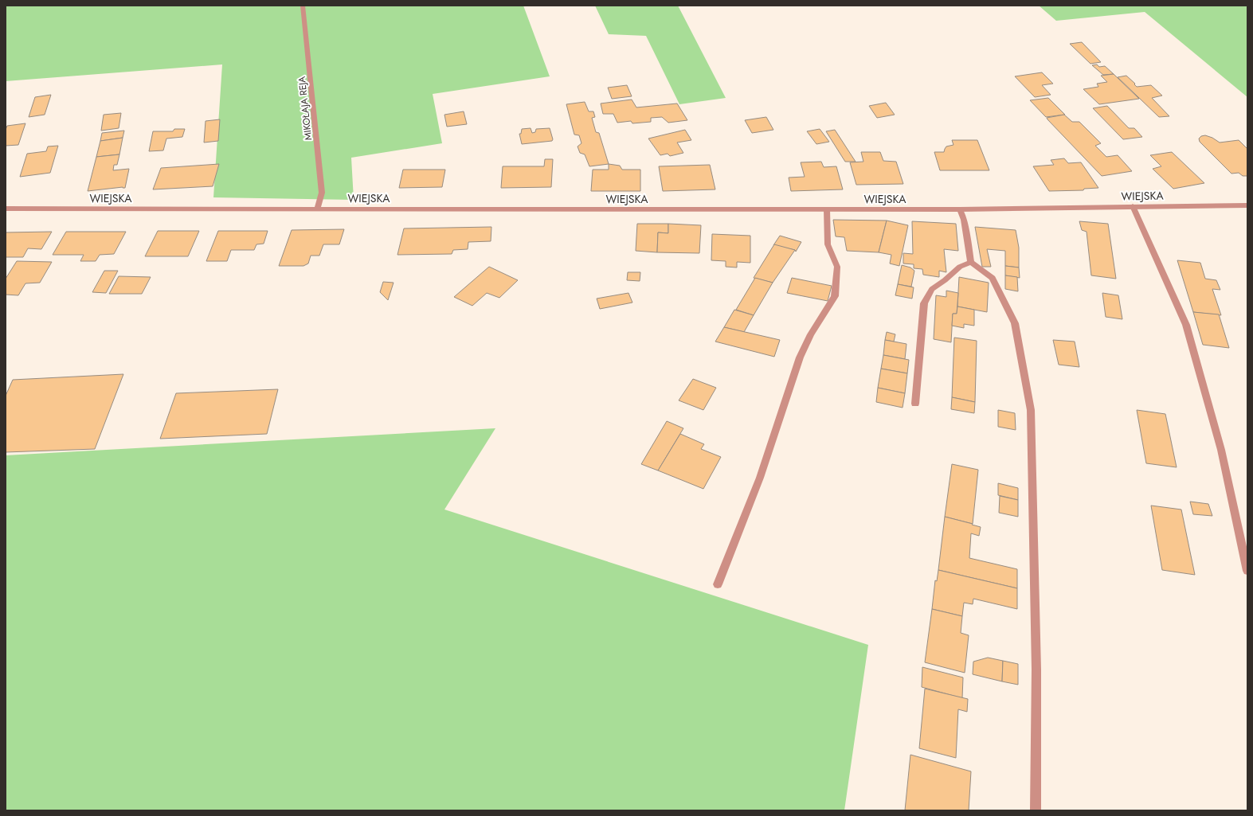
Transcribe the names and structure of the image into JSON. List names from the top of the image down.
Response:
{
  "streets": {
    "street": ["MIKOŁAJA REJA", "WIEJSKA"]
  },
  "crossings": [
    ["MIKOŁAJA REJA", "WIEJSKA"]
  ]
}
